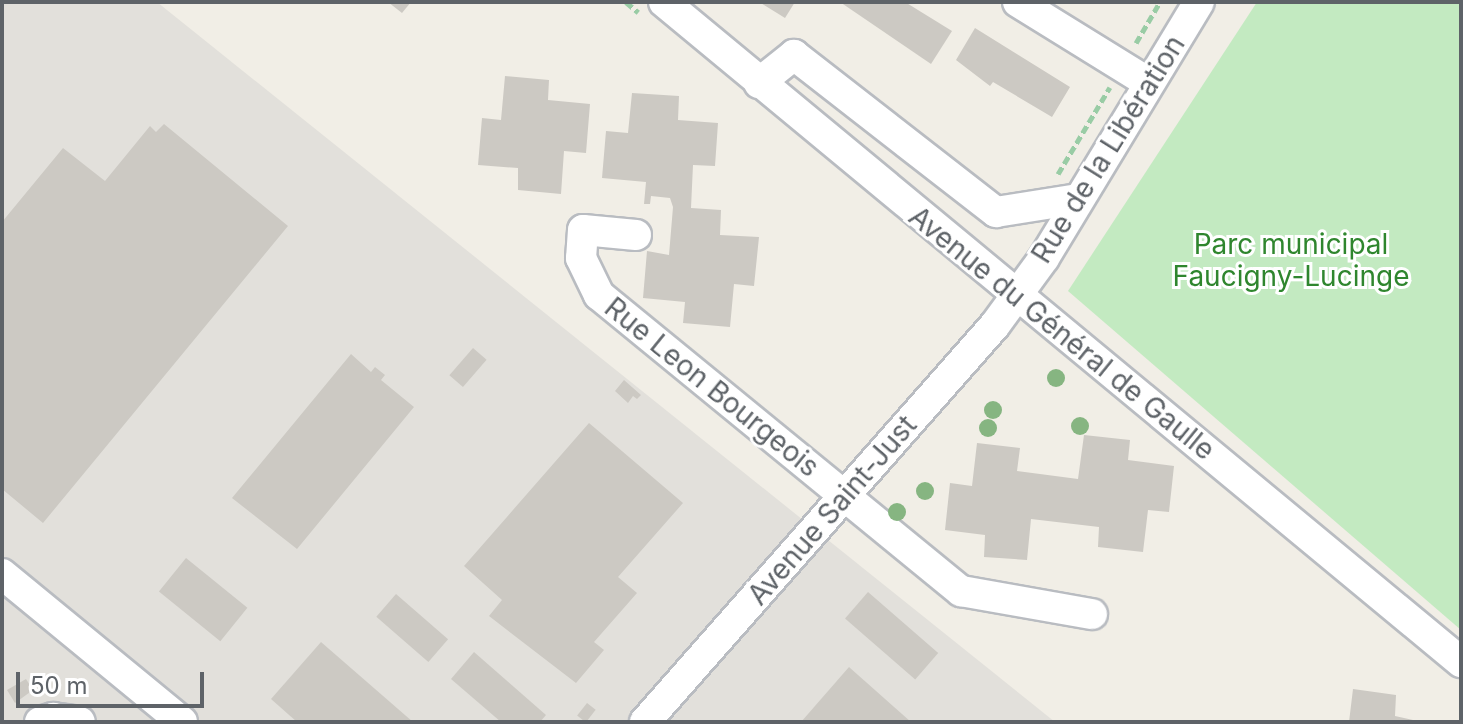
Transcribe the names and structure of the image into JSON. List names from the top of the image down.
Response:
{
  "streets": {
    "street": [
      "Rue de la Libération",
      "Avenue du Général de Gaulle",
      "Rue Leon Bourgeois",
      "Avenue Saint-Just"
    ]
  },
  "crossings": [
    ["Rue de la Libération", "Avenue du Général de Gaulle"],
    ["Rue de la Libération", "Avenue Saint-Just"],
    ["Avenue du Général de Gaulle", "Avenue Saint-Just"],
    ["Rue Leon Bourgeois", "Avenue Saint-Just"]
  ],
  "parks": ["Parc municipal Faucigny-Lucinge"],
  "scale_bar": "50 m"
}
